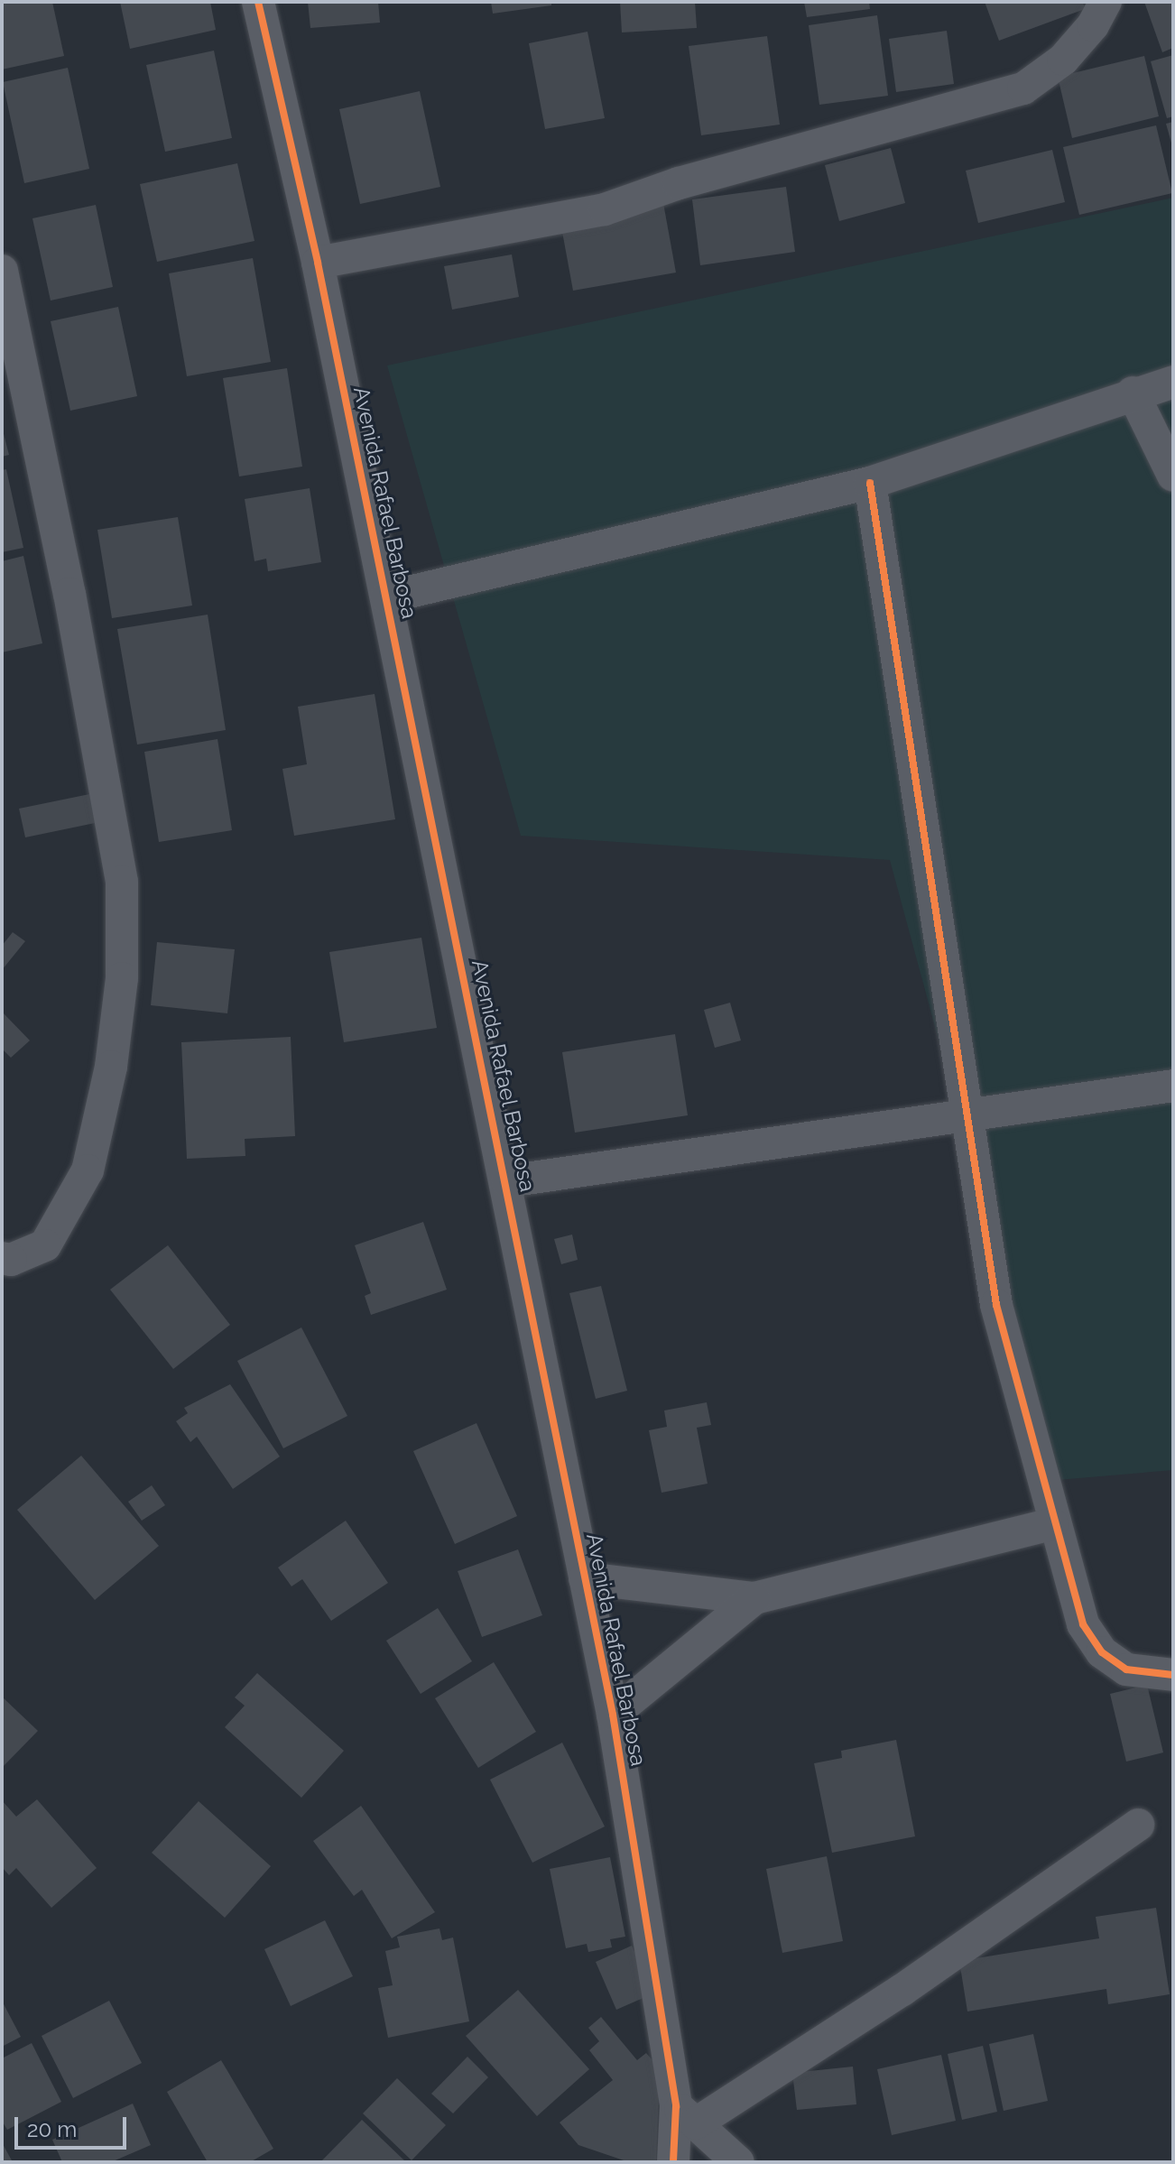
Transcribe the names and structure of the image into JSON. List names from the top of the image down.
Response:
{
  "streets": {
    "street": ["Avenida Rafael Barbosa"]
  },
  "scale_bar": "20 m"
}
